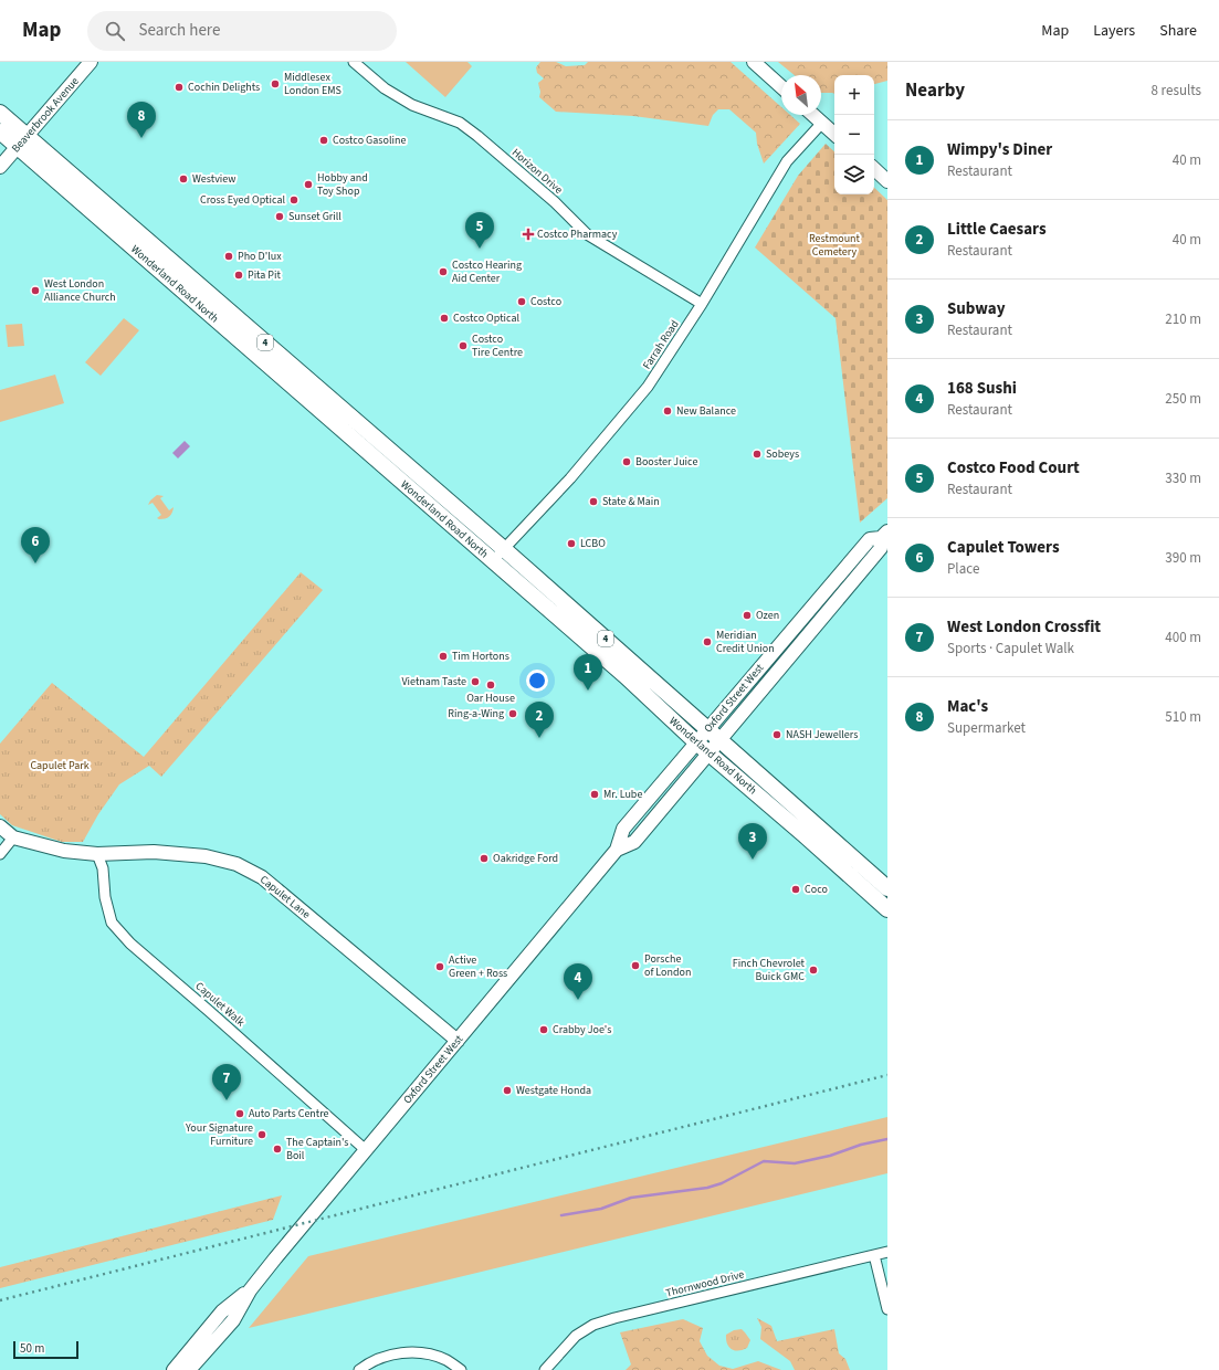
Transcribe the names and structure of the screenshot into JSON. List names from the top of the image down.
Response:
{
  "streets": {
    "main road": [
      "Beaverbrook Avenue",
      "Wonderland Road North",
      "4",
      "Oxford Street West",
      "Capulet Lane"
    ],
    "street": [
      "Horizon Drive",
      "Farrah Road",
      "Capulet Walk",
      "Thornwood Drive"
    ]
  },
  "crossings": [
    ["Beaverbrook Avenue", "Wonderland Road North"],
    ["Horizon Drive", "Farrah Road"],
    ["Wonderland Road North", "Farrah Road"],
    ["Wonderland Road North", "Oxford Street West"],
    ["Oxford Street West", "Capulet Lane"],
    ["Oxford Street West", "Capulet Walk"],
    ["Capulet Lane", "Capulet Walk"]
  ],
  "parks": ["Restmount Cemetery", "Capulet Park"],
  "places": {
    "other": [
      "Middlesex London EMS",
      "Cochin Delights",
      "Costco Gasoline",
      "Westview",
      "Hobby and Toy Shop",
      "Cross Eyed Optical",
      "Sunset Grill",
      "Pho D'lux",
      "Costco Hearing Aid Center",
      "Pita Pit",
      "West London Alliance Church",
      "Costco",
      "Costco Optical",
      "Costco Tire Centre",
      "New Balance",
      "Sobeys",
      "Booster Juice",
      "State & Main",
      "LCBO",
      "Ozen",
      "Meridian Credit Union",
      "Tim Hortons",
      "Vietnam Taste",
      "Oar House",
      "Ring-a-Wing",
      "NASH Jewellers",
      "Mr. Lube",
      "Oakridge Ford",
      "Coco",
      "Porsche of London",
      "Active Green + Ross",
      "Finch Chevrolet Buick GMC",
      "Crabby Joe's",
      "Westgate Honda",
      "Auto Parts Centre",
      "Your Signature Furniture",
      "The Captain's Boil"
    ],
    "health": ["Costco Pharmacy"]
  },
  "scale_bar": "50 m",
  "north": "top left",
  "page": {
    "header": "Map",
    "search": "Search here",
    "nav": ["Map", "Layers", "Share"],
    "heading": ["Nearby", "8 results"],
    "map_buttons": ["+", "−"],
    "pins": [
      "8",
      "5",
      "6",
      "1",
      "2",
      "3",
      "4",
      "7"
    ],
    "list": [
      {
        "mark": "1",
        "name": "Wimpy's Diner",
        "note": "Restaurant",
        "value": "40 m"
      },
      {
        "mark": "2",
        "name": "Little Caesars",
        "note": "Restaurant",
        "value": "40 m"
      },
      {
        "mark": "3",
        "name": "Subway",
        "note": "Restaurant",
        "value": "210 m"
      },
      {
        "mark": "4",
        "name": "168 Sushi",
        "note": "Restaurant",
        "value": "250 m"
      },
      {
        "mark": "5",
        "name": "Costco Food Court",
        "note": "Restaurant",
        "value": "330 m"
      },
      {
        "mark": "6",
        "name": "Capulet Towers",
        "note": "Place",
        "value": "390 m"
      },
      {
        "mark": "7",
        "name": "West London Crossfit",
        "note": "Sports · Capulet Walk",
        "value": "400 m"
      },
      {
        "mark": "8",
        "name": "Mac's",
        "note": "Supermarket",
        "value": "510 m"
      }
    ],
    "scale": "50 m"
  }
}
